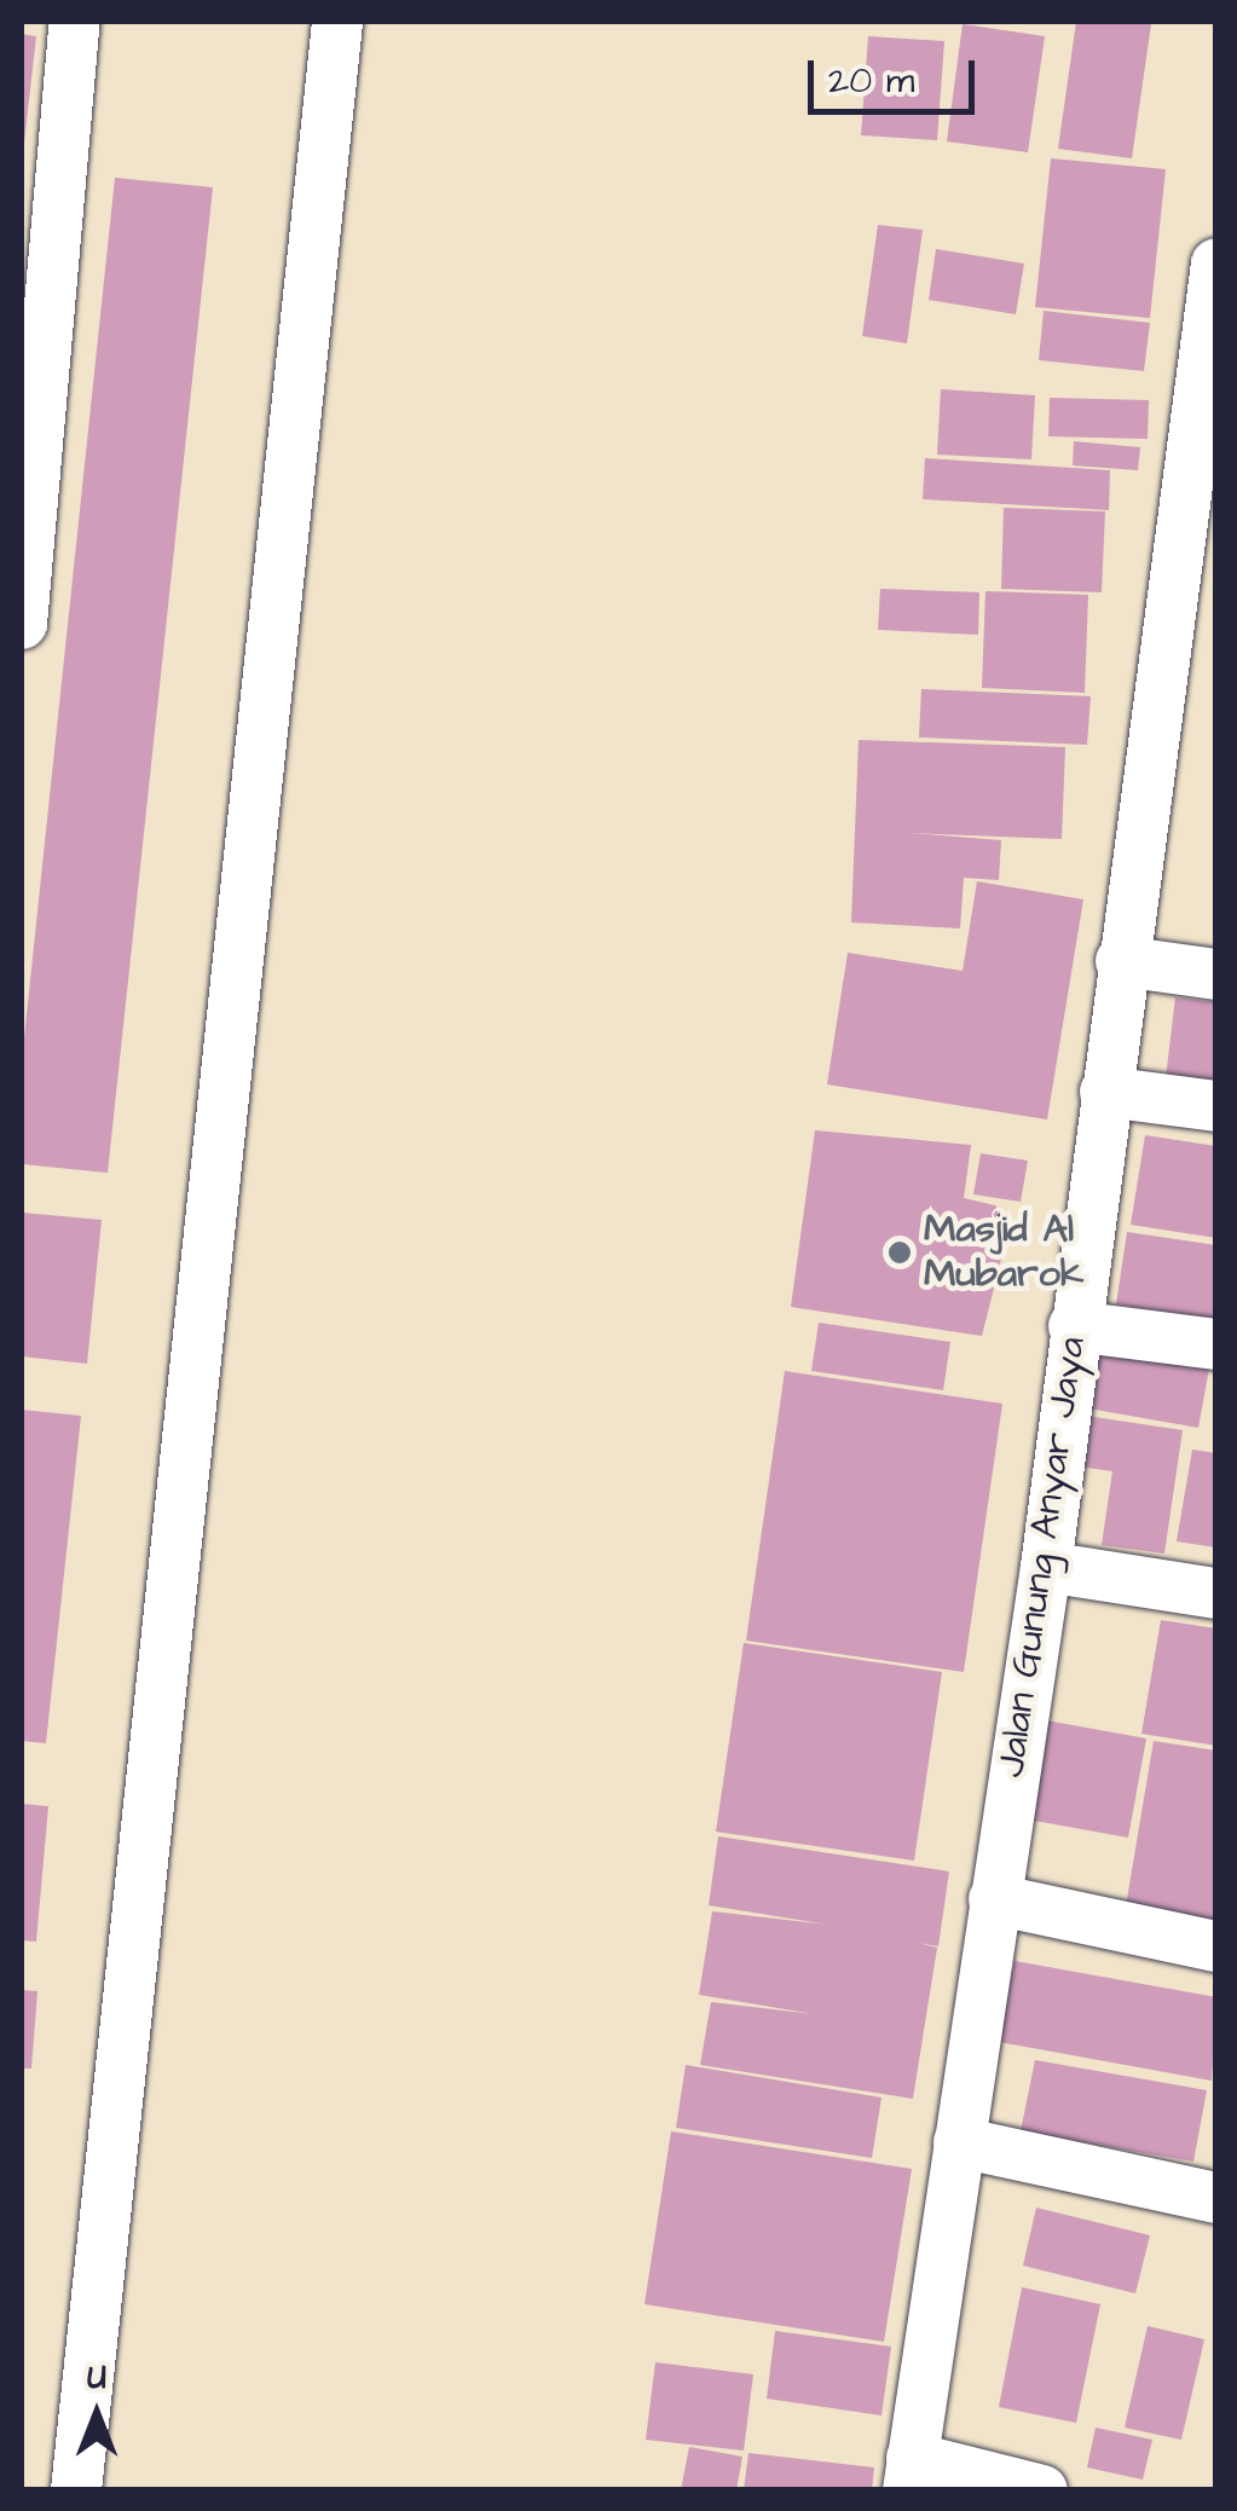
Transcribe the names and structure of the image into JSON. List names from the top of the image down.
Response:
{
  "streets": {
    "street": ["Jalan Gunung Anyar Jaya"]
  },
  "places": ["Masjid Al Mubarok"],
  "scale_bar": "20 m",
  "north": "top"
}
